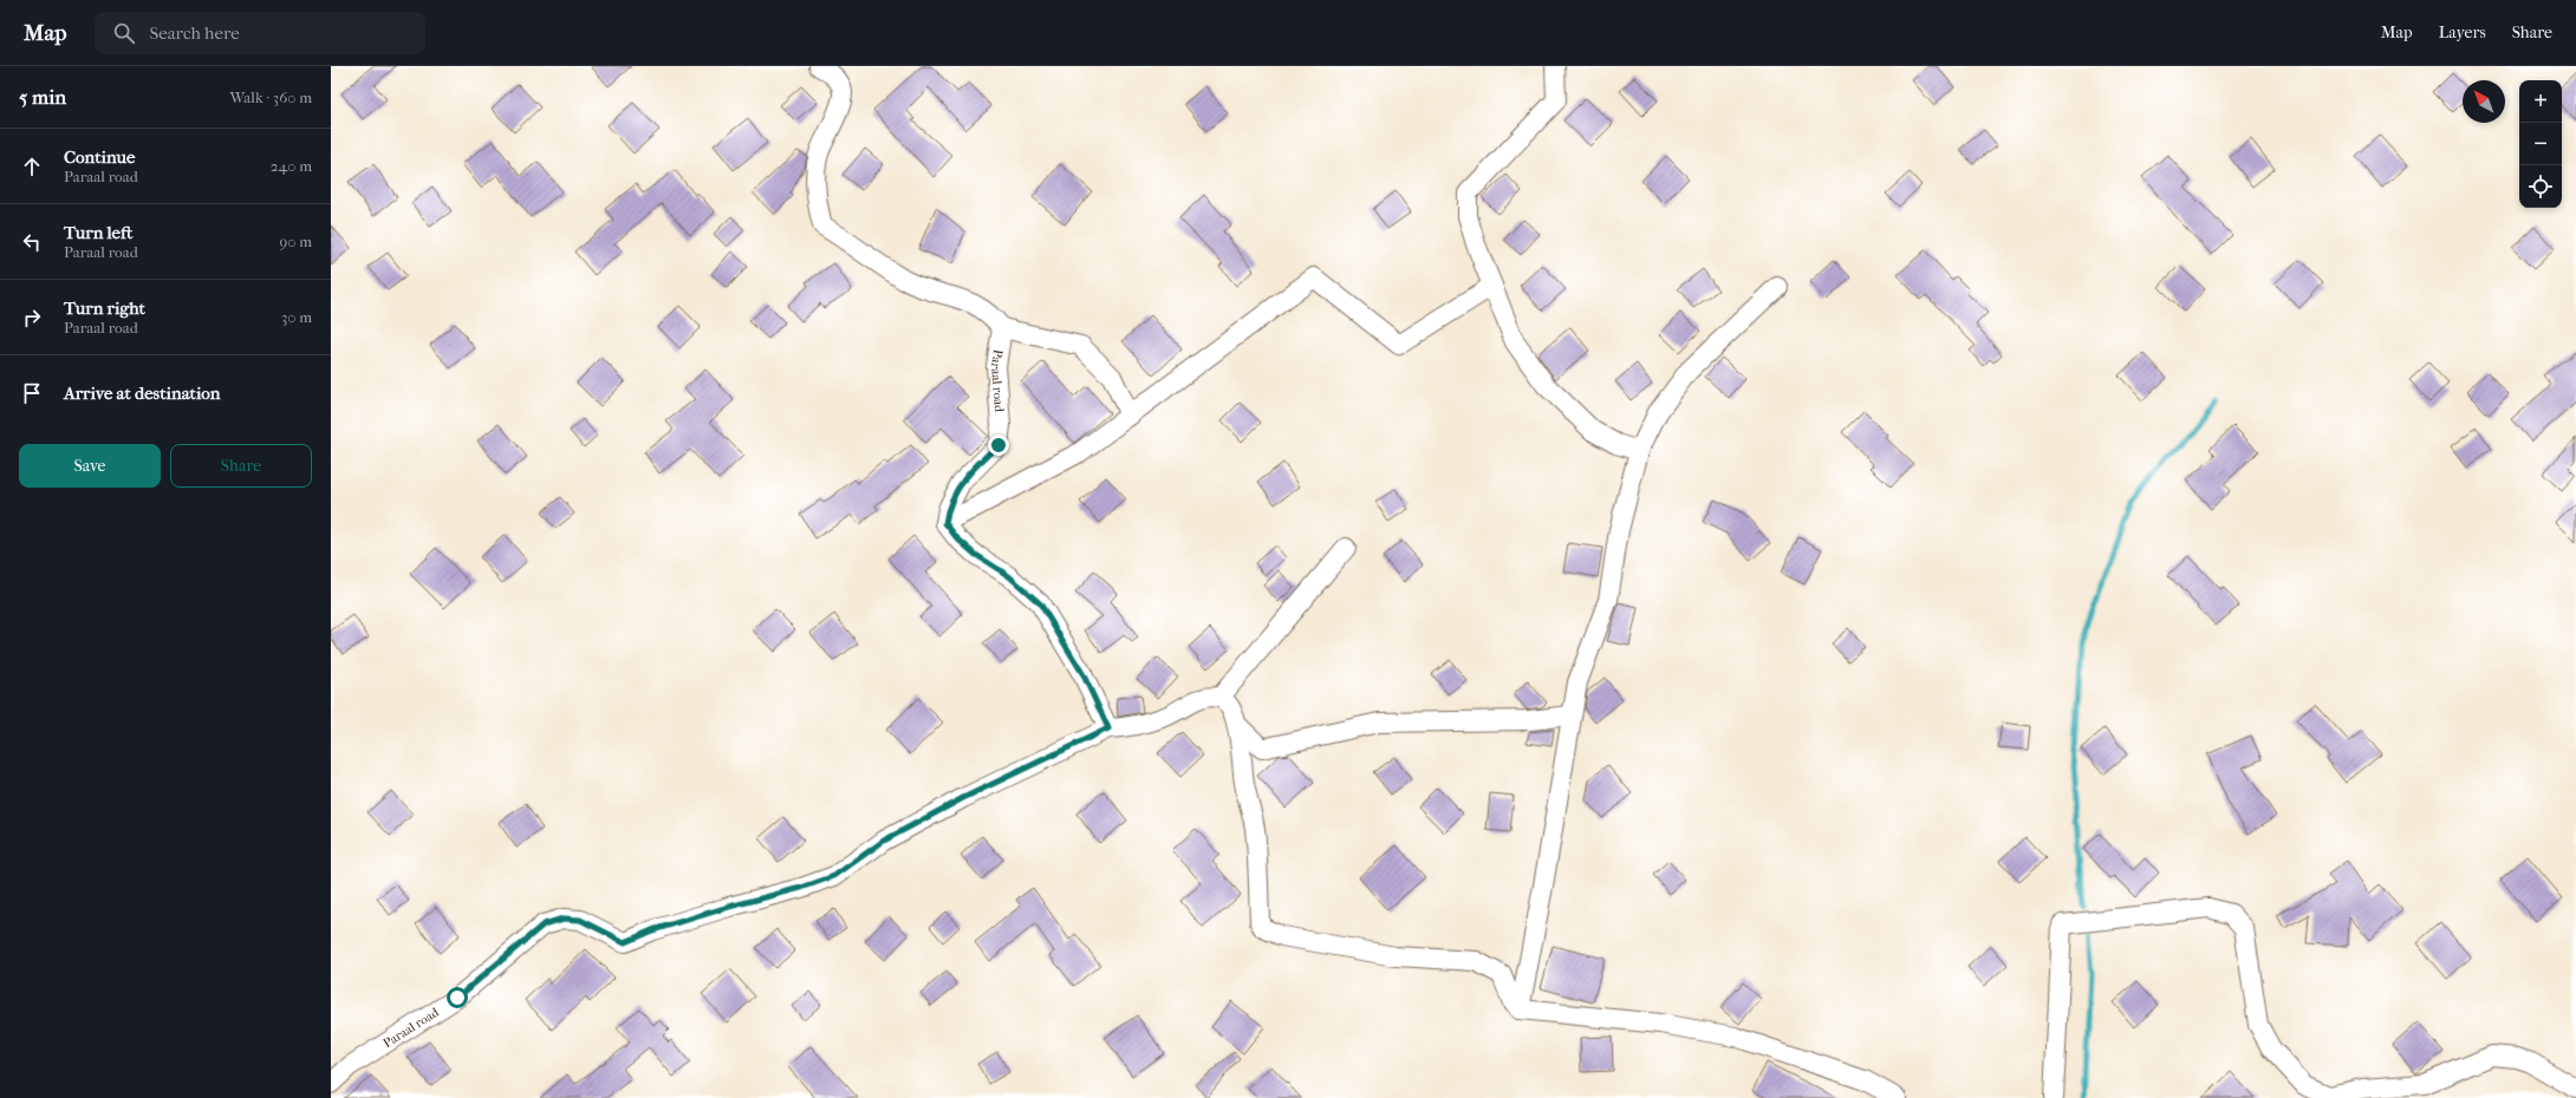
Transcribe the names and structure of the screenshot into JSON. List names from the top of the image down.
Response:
{
  "streets": {
    "street": ["Paraal road"]
  },
  "north": "top left",
  "page": {
    "header": "Map",
    "search": "Search here",
    "nav": ["Map", "Layers", "Share"],
    "heading": ["5 min", "Walk · 360 m"],
    "map_buttons": ["+", "−"],
    "list": [
      ["Continue", "Paraal road", "240 m"],
      ["Turn left", "Paraal road", "90 m"],
      ["Turn right", "Paraal road", "30 m"],
      "Arrive at destination"
    ],
    "buttons": ["Save", "Share"]
  }
}
